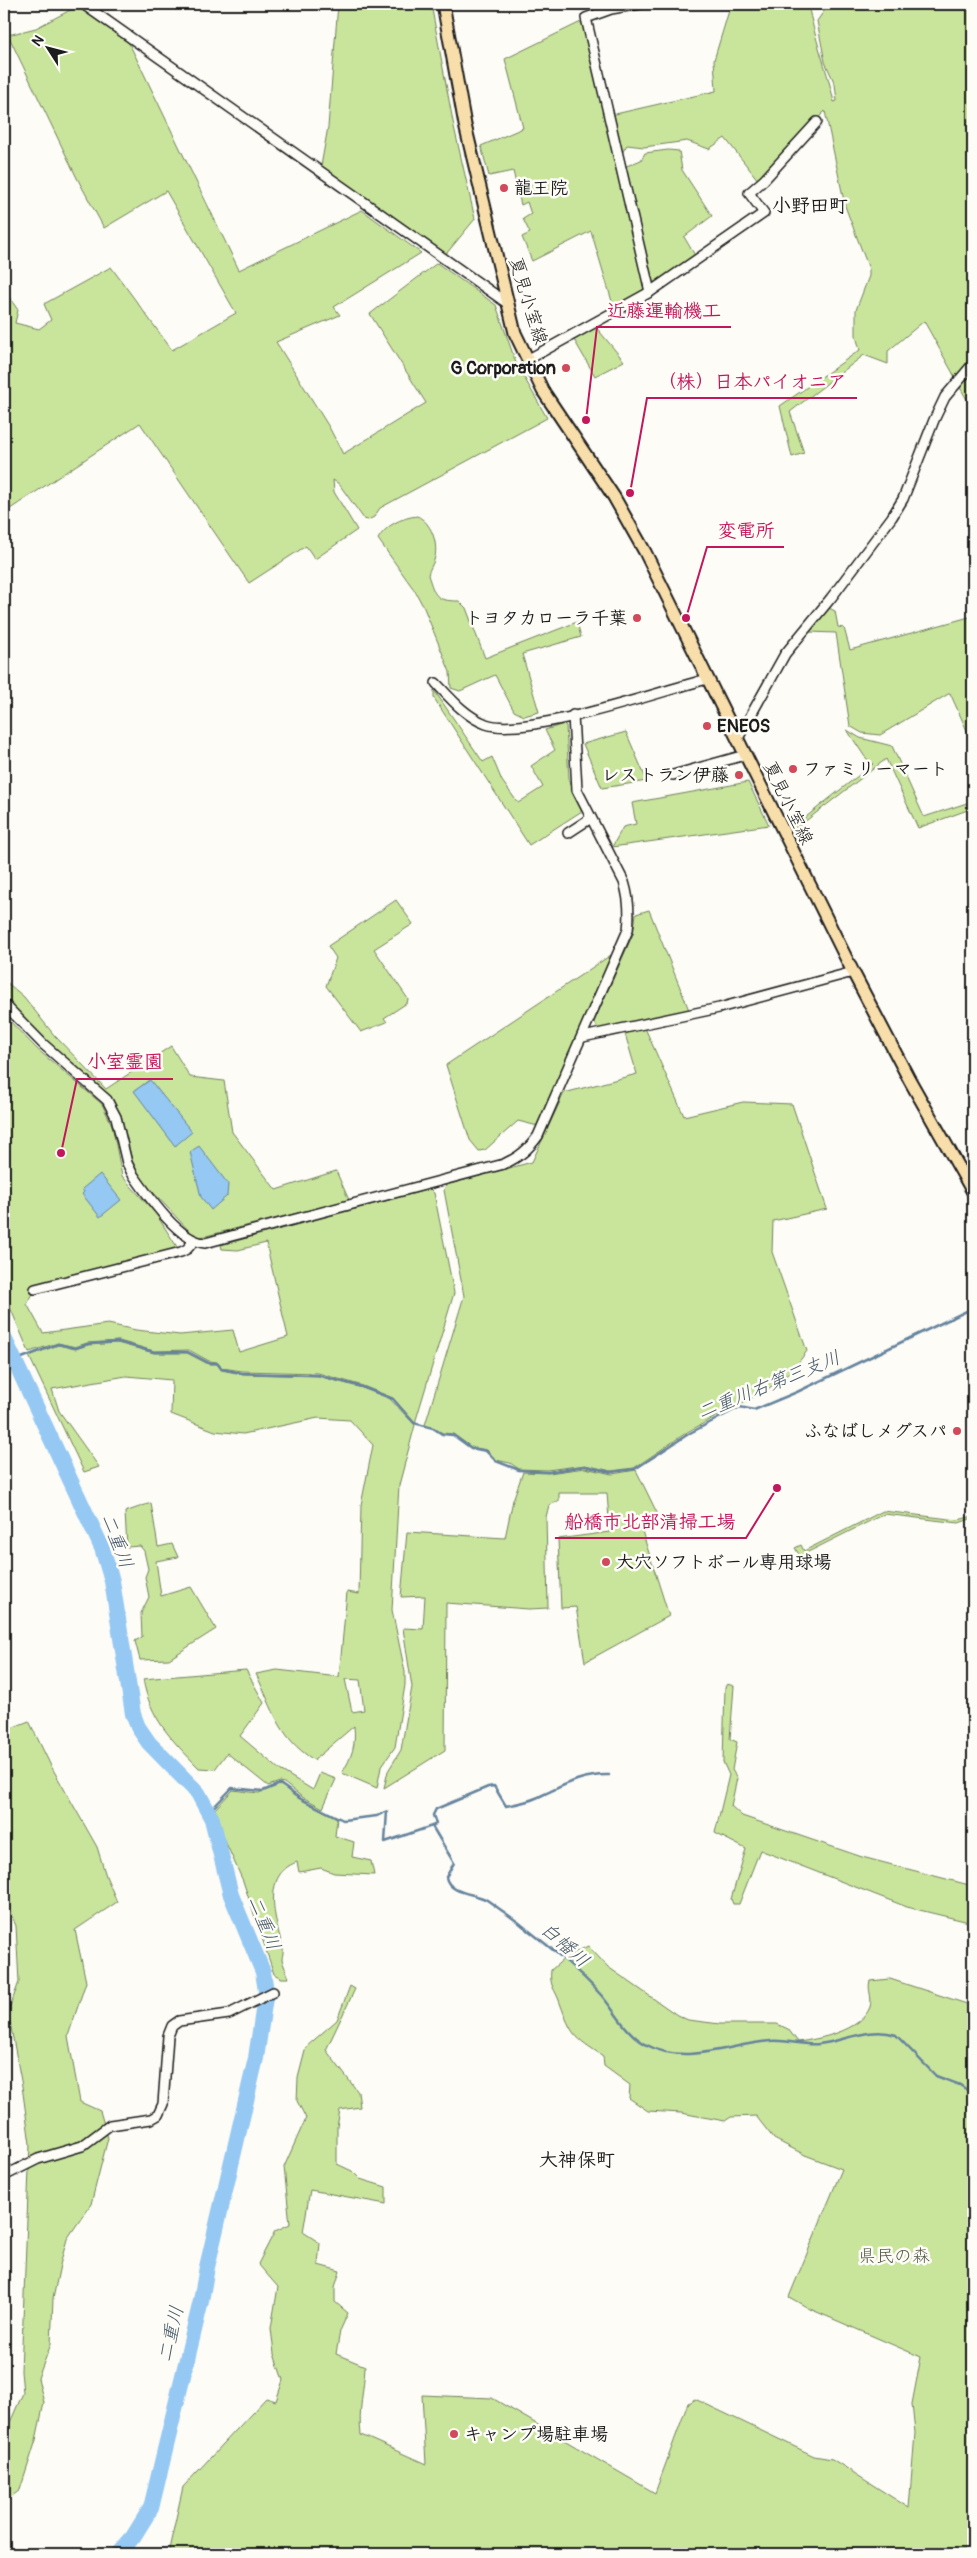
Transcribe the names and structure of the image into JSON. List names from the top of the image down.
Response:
{
  "streets": {
    "main road": ["夏見小室線"]
  },
  "districts": ["小野田町", "大神保町"],
  "water": ["二重川右第三支川", "二重川", "白幡川"],
  "parks": ["県民の森"],
  "places": [
    "龍王院",
    "G Corporation",
    "近藤運輸機工",
    "（株）日本パイオニア",
    "トヨタカローラ千葉",
    "変電所",
    "ENEOS",
    "ファミリーマート",
    "レストラン伊藤",
    "小室霊園",
    "ふなばしメグスパ",
    "船橋市北部清掃工場",
    "大穴ソフトボール専用球場",
    "キャンプ場駐車場"
  ],
  "north": "top left"
}
